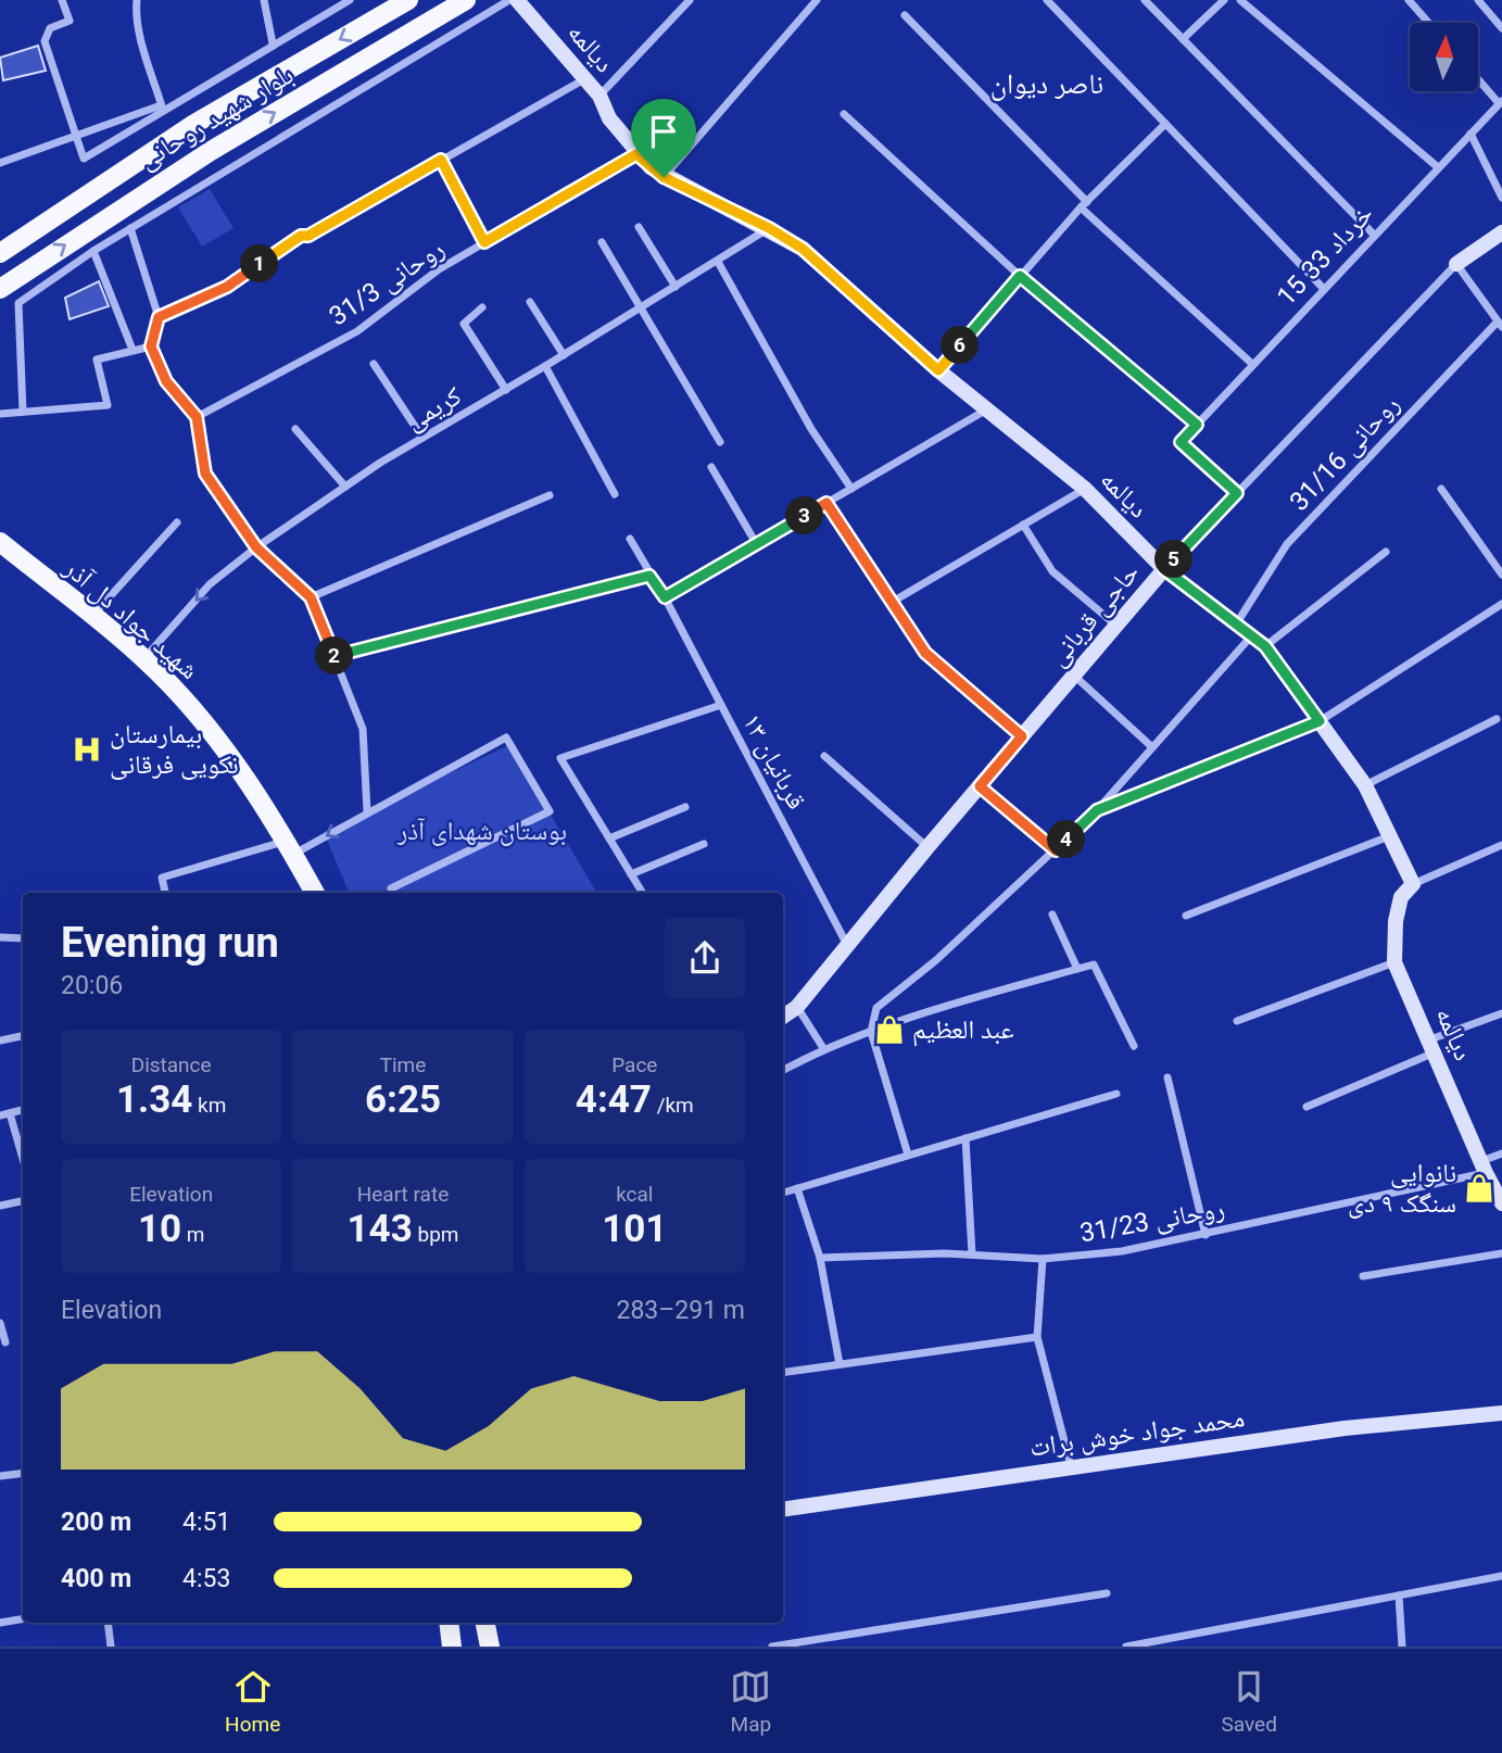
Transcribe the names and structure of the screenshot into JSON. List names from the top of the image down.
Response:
{
  "streets": {
    "main road": [
      "دیالمه",
      "بلوار شهید روحانی",
      "حاجی قربانی",
      "شهید جواد دل آذر",
      "محمد جواد خوش برات"
    ],
    "street": [
      "15 خرداد 33",
      "روحانی 31/3",
      "کریمی",
      "روحانی 31/16",
      "۱۳ قربانیان",
      "روحانی 31/23"
    ]
  },
  "crossings": [
    ["دیالمه", "روحانی 31/3"],
    ["دیالمه", "کریمی"],
    ["دیالمه", "روحانی 31/16"],
    ["دیالمه", "حاجی قربانی"],
    ["دیالمه", "روحانی 31/23"],
    ["15 خرداد 33", "حاجی قربانی"],
    ["کریمی", "شهید جواد دل آذر"],
    ["حاجی قربانی", "۱۳ قربانیان"]
  ],
  "districts": ["ناصر دیوان"],
  "parks": ["بوستان شهدای آذر"],
  "places": {
    "hospital": ["بیمارستان نکویی فرقانی"],
    "shop": ["عبد العظيم", "نانوایی سنگک ۹ دی"]
  },
  "north": "top",
  "page": {
    "pins": [
      "1",
      "6",
      "3",
      "5",
      "2",
      "4"
    ],
    "heading": ["Evening run", "20:06"],
    "stats": [
      ["Distance", "1.34 km"],
      ["Time", "6:25"],
      ["Pace", "4:47 /km"],
      ["Elevation", "10 m"],
      ["Heart rate", "143 bpm"],
      ["kcal", "101"]
    ],
    "chart": ["Elevation", "283–291 m"],
    "list": [
      {
        "name": "200 m",
        "note": "4:51"
      },
      {
        "name": "400 m",
        "note": "4:53"
      }
    ],
    "tabs": ["Home", "Map", "Saved"]
  }
}
